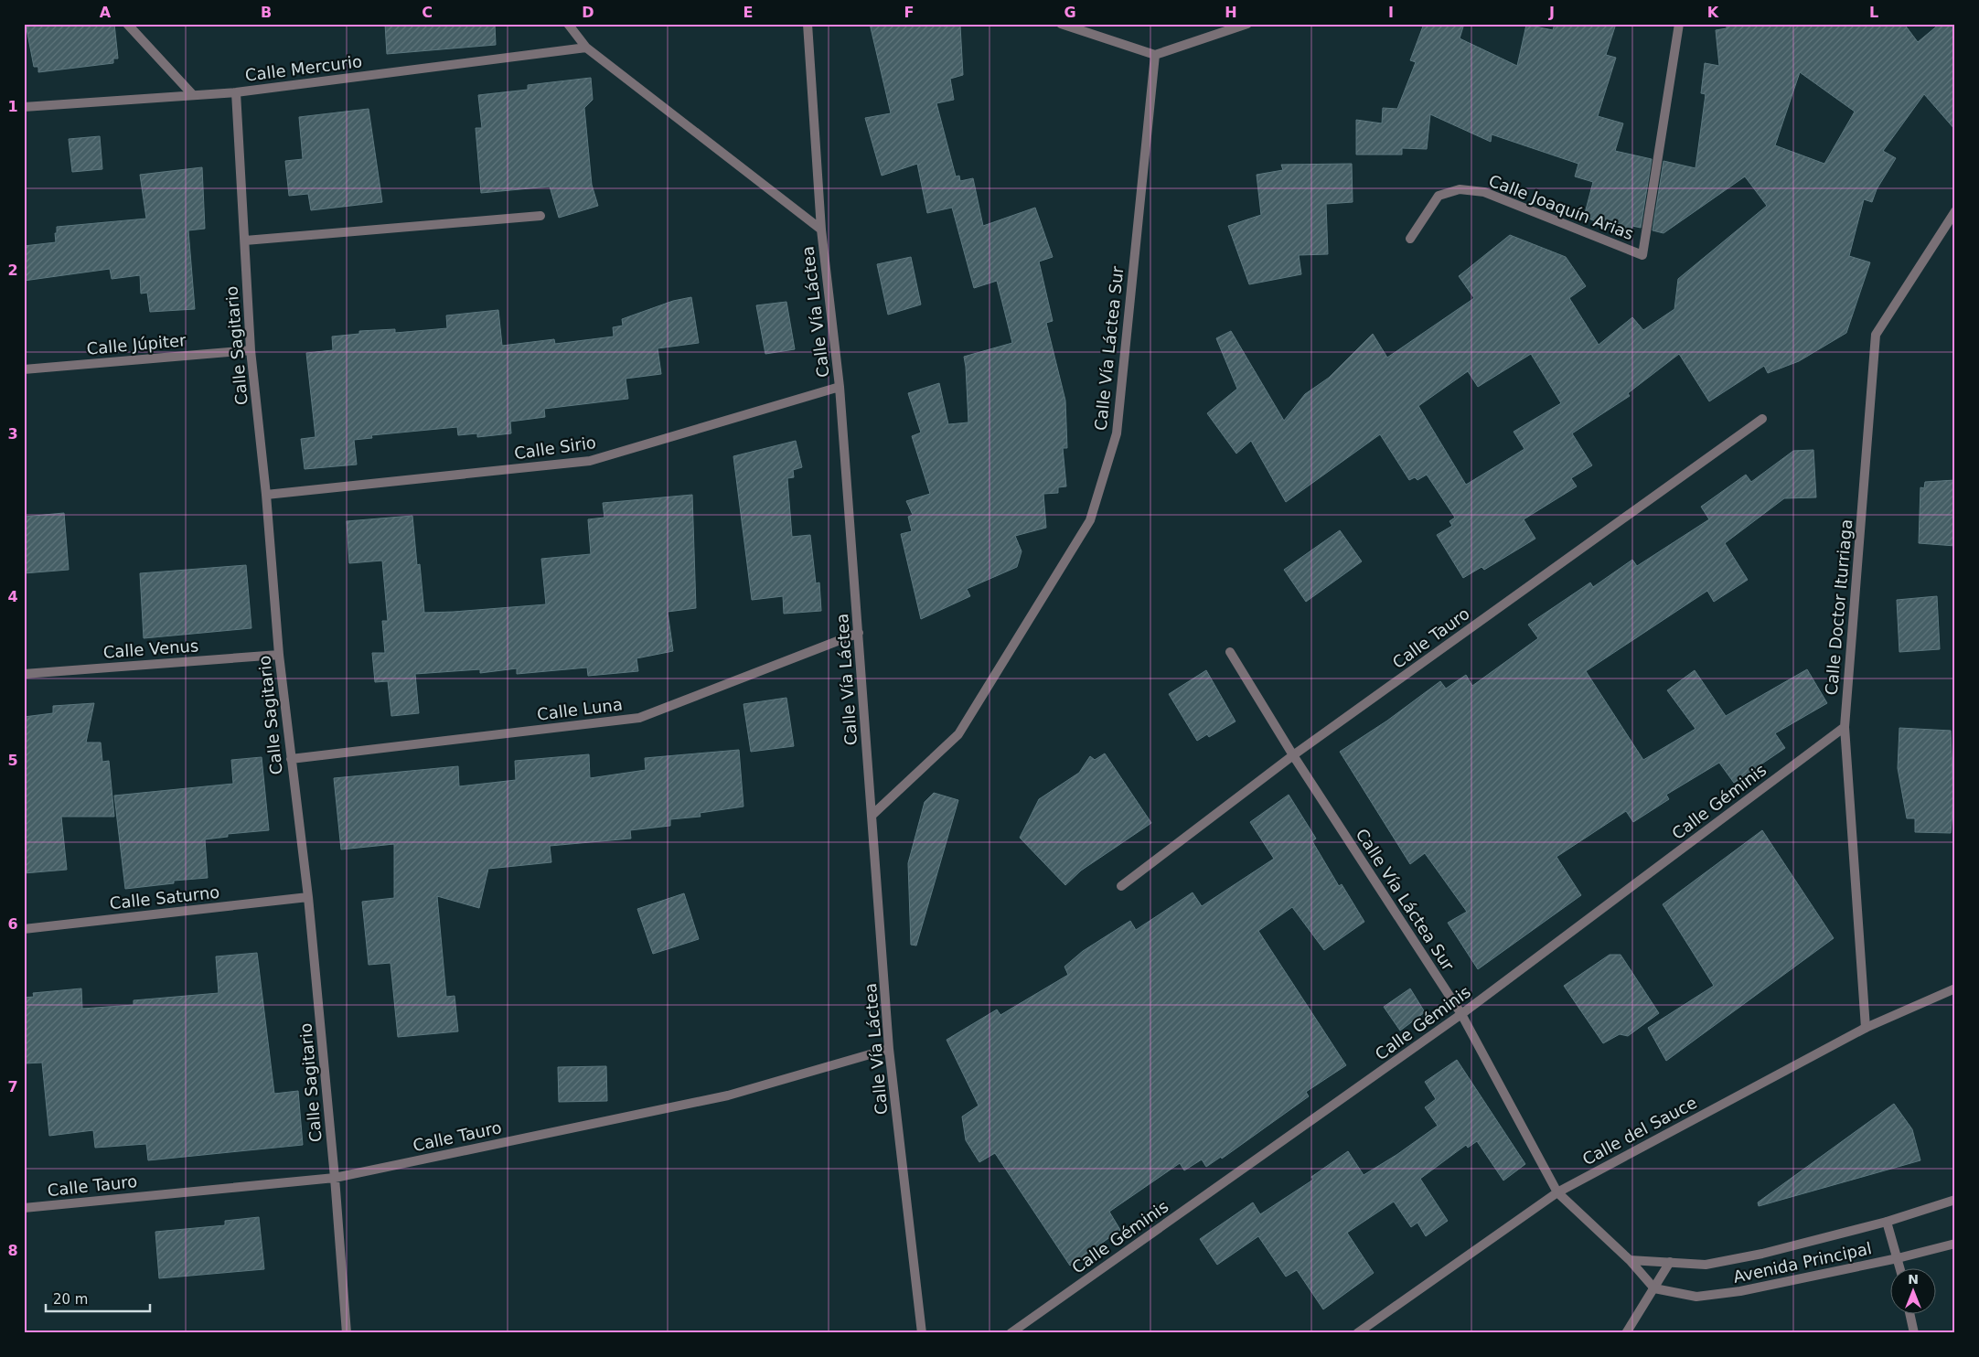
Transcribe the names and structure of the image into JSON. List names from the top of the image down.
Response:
{
  "streets": {
    "street": [
      "Calle Mercurio",
      "Calle Joaquín Arias",
      "Calle Vía Láctea",
      "Calle Júpiter",
      "Calle Sagitario",
      "Calle Vía Láctea Sur",
      "Calle Sirio",
      "Calle Doctor Iturriaga",
      "Calle Tauro",
      "Calle Venus",
      "Calle Luna",
      "Calle Géminis",
      "Calle Saturno",
      "Calle del Sauce",
      "Avenida Principal"
    ]
  },
  "crossings": [
    ["Calle Mercurio", "Calle Sagitario"],
    ["Calle Vía Láctea", "Calle Vía Láctea Sur"],
    ["Calle Vía Láctea", "Calle Sirio"],
    ["Calle Vía Láctea", "Calle Tauro"],
    ["Calle Vía Láctea", "Calle Luna"],
    ["Calle Júpiter", "Calle Sagitario"],
    ["Calle Sagitario", "Calle Sirio"],
    ["Calle Sagitario", "Calle Tauro"],
    ["Calle Sagitario", "Calle Venus"],
    ["Calle Sagitario", "Calle Luna"],
    ["Calle Sagitario", "Calle Saturno"],
    ["Calle Vía Láctea Sur", "Calle Tauro"],
    ["Calle Vía Láctea Sur", "Calle Géminis"],
    ["Calle Vía Láctea Sur", "Calle del Sauce"],
    ["Calle Vía Láctea Sur", "Avenida Principal"],
    ["Calle Doctor Iturriaga", "Calle Géminis"],
    ["Calle Doctor Iturriaga", "Calle del Sauce"]
  ],
  "scale_bar": "20 m",
  "north": "top",
  "grid": {
    "columns": [
      "A",
      "B",
      "C",
      "D",
      "E",
      "F",
      "G",
      "H",
      "I",
      "J",
      "K",
      "L"
    ],
    "rows": [
      "1",
      "2",
      "3",
      "4",
      "5",
      "6",
      "7",
      "8"
    ]
  }
}
